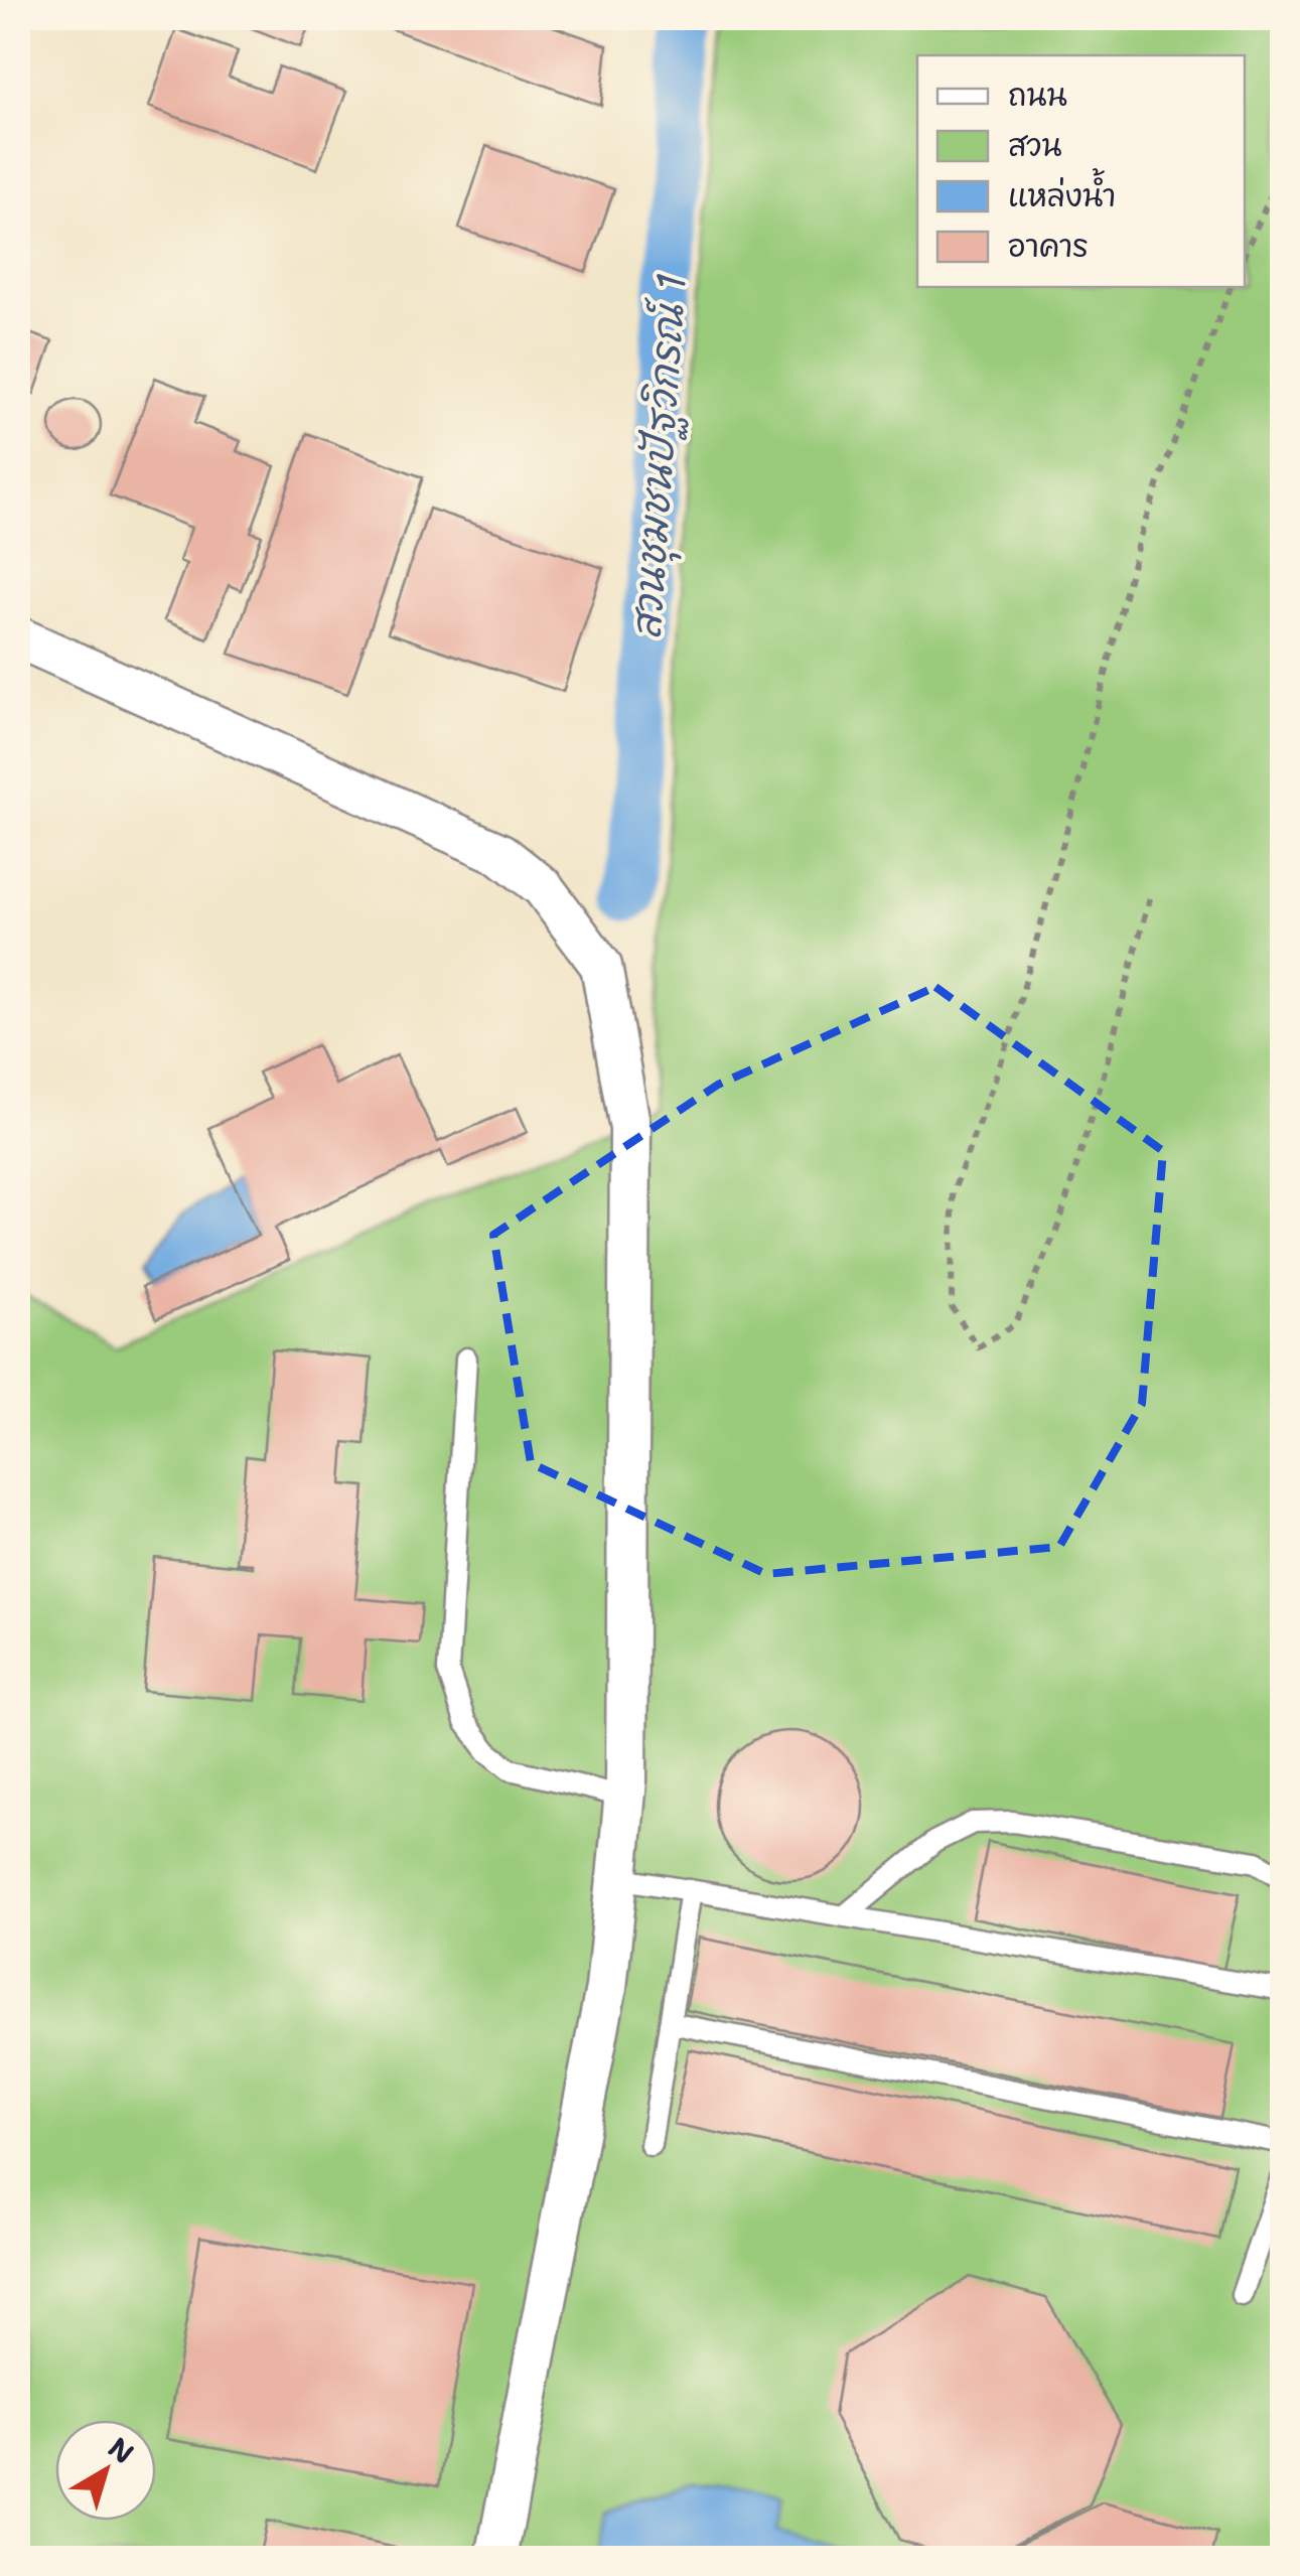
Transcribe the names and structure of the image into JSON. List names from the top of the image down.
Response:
{
  "water": ["สวนชุมชนปัฐวิกรณ์ 1"],
  "legend": [
    "ถนน",
    "สวน",
    "แหล่งน้ำ",
    "อาคาร"
  ],
  "north": "top right"
}
